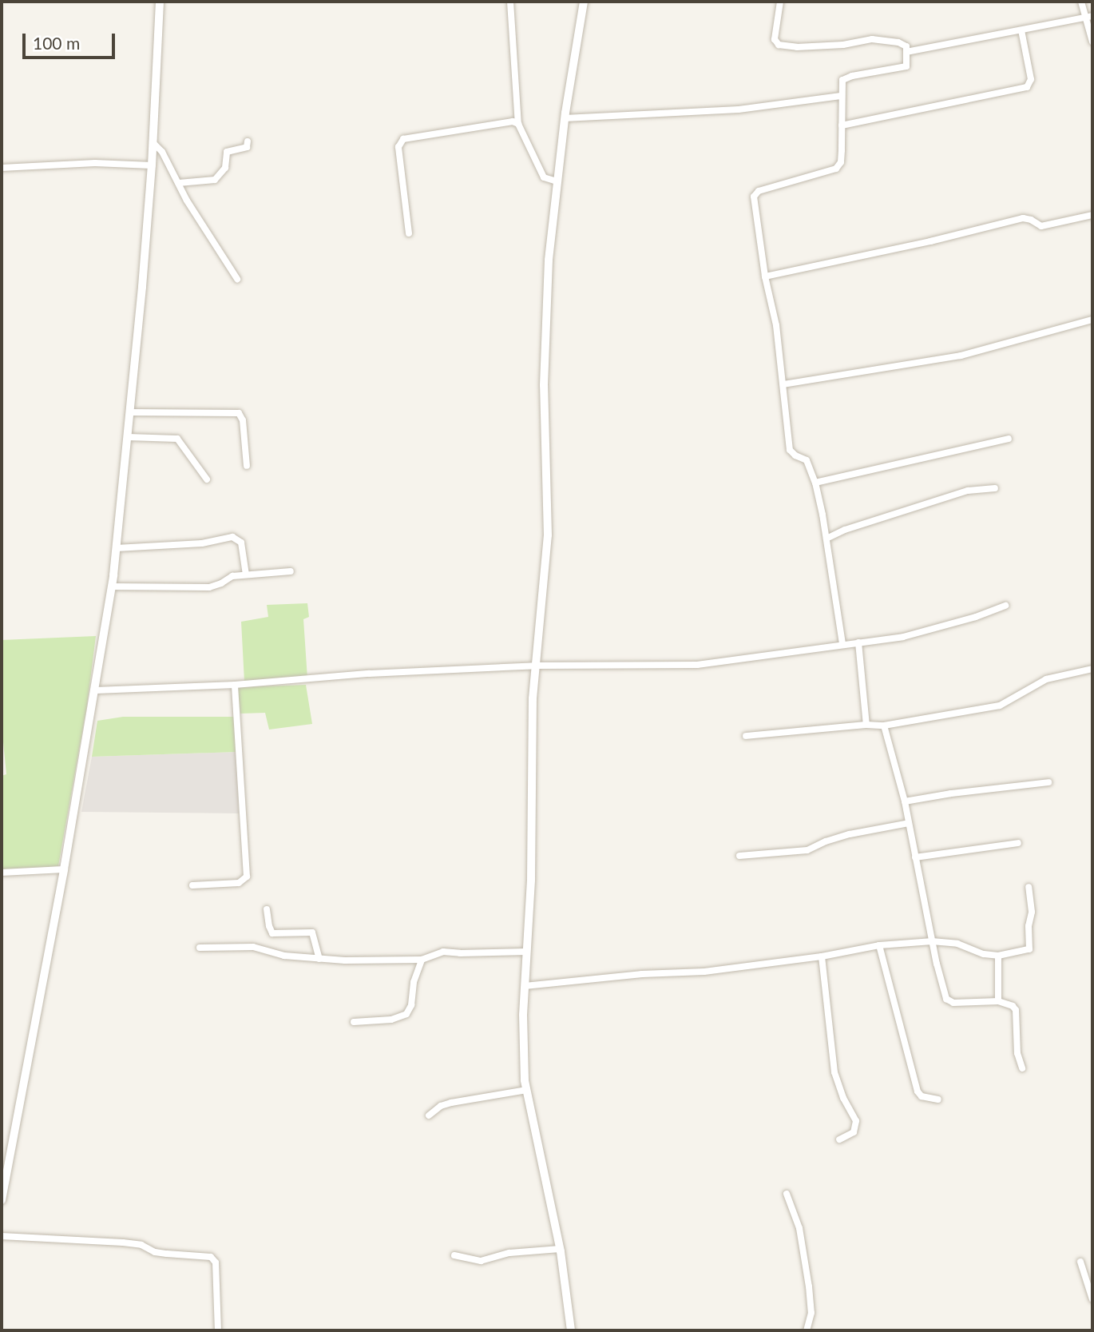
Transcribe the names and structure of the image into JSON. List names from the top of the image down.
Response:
{
  "scale_bar": "100 m"
}
